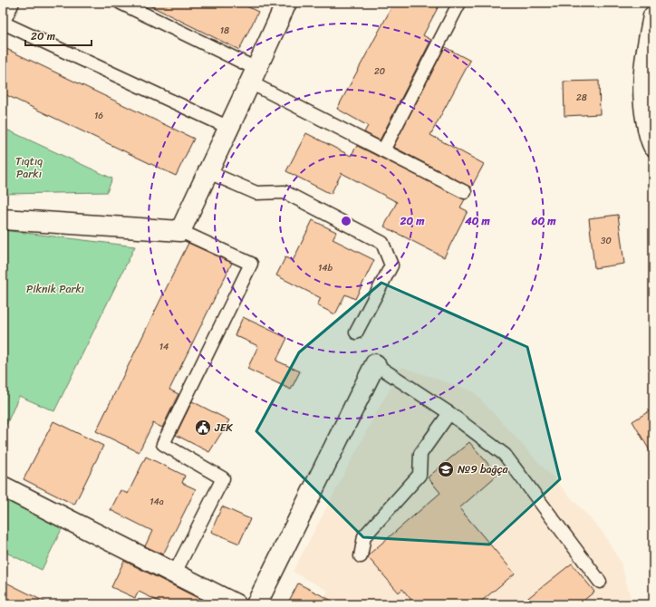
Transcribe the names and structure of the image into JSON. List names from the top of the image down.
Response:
{
  "parks": ["Tıqtıq Parkı", "Piknik Parkı"],
  "places": {
    "public building": ["JEK"],
    "school or university": ["№9 bağça"]
  },
  "house_numbers": [
    "18",
    "20",
    "28",
    "16",
    "30",
    "14b",
    "14",
    "14a"
  ],
  "scale_bar": "20 m",
  "rings": ["20 m", "40 m", "60 m"]
}
